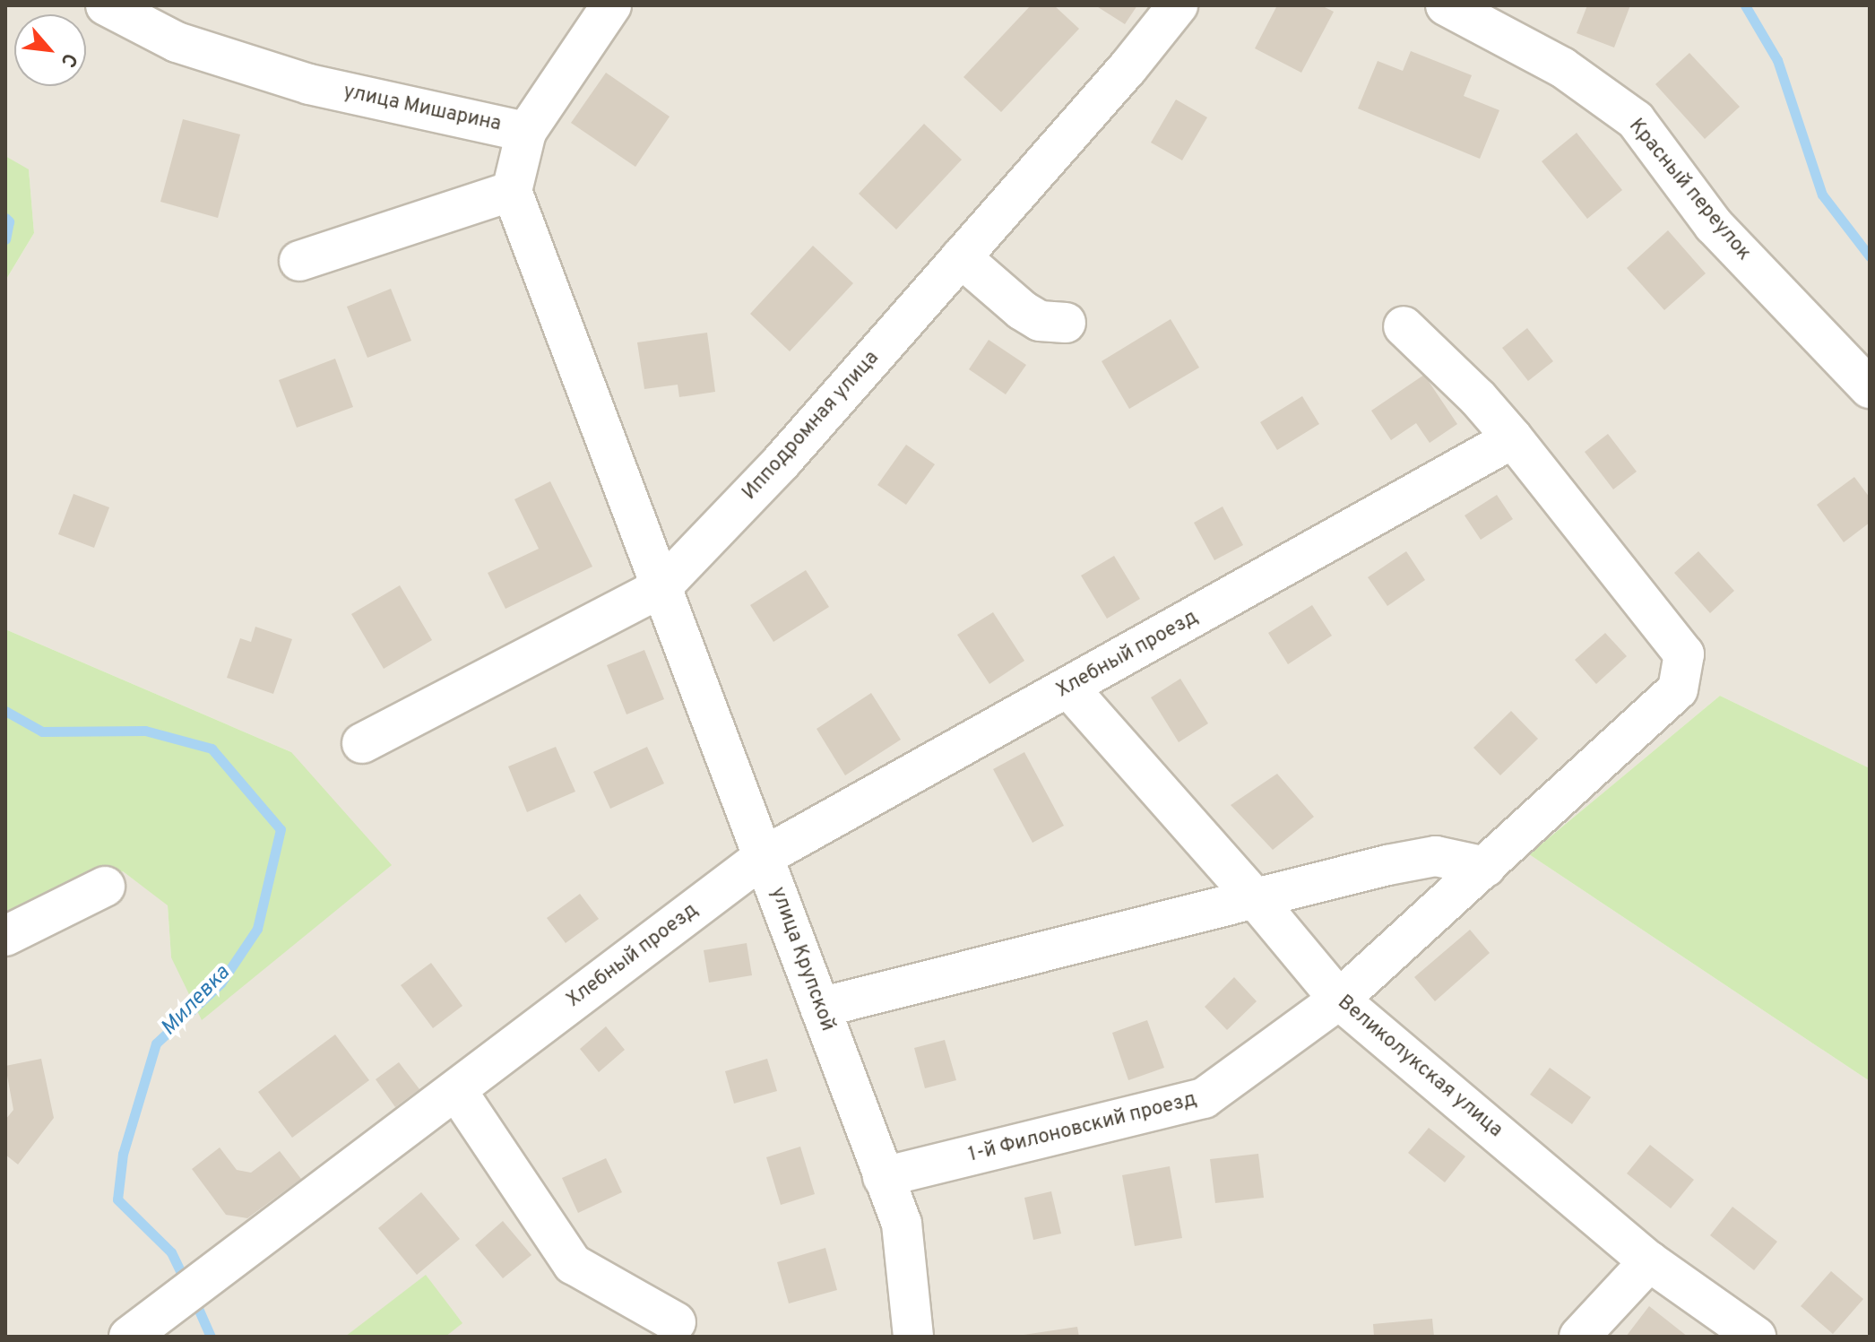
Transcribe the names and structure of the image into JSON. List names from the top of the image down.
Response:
{
  "streets": {
    "street": [
      "улица Мишарина",
      "Красный переулок",
      "Ипподромная улица",
      "Хлебный проезд",
      "улица Крупской",
      "Великолукская улица",
      "1-й Филоновский проезд"
    ]
  },
  "crossings": [
    ["Ипподромная улица", "улица Крупской"],
    ["Хлебный проезд", "улица Крупской"],
    ["Хлебный проезд", "Великолукская улица"],
    ["улица Крупской", "1-й Филоновский проезд"],
    ["Великолукская улица", "1-й Филоновский проезд"]
  ],
  "water": ["Милевка"],
  "north": "bottom right"
}
